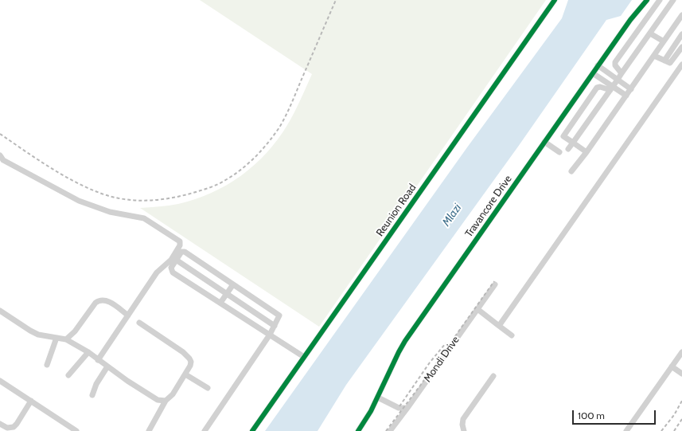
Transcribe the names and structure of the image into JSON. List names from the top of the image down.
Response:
{
  "streets": {
    "street": ["Travancore Drive", "Reunion Road", "Mondi Drive"]
  },
  "water": ["Mlazi"],
  "scale_bar": "100 m"
}
